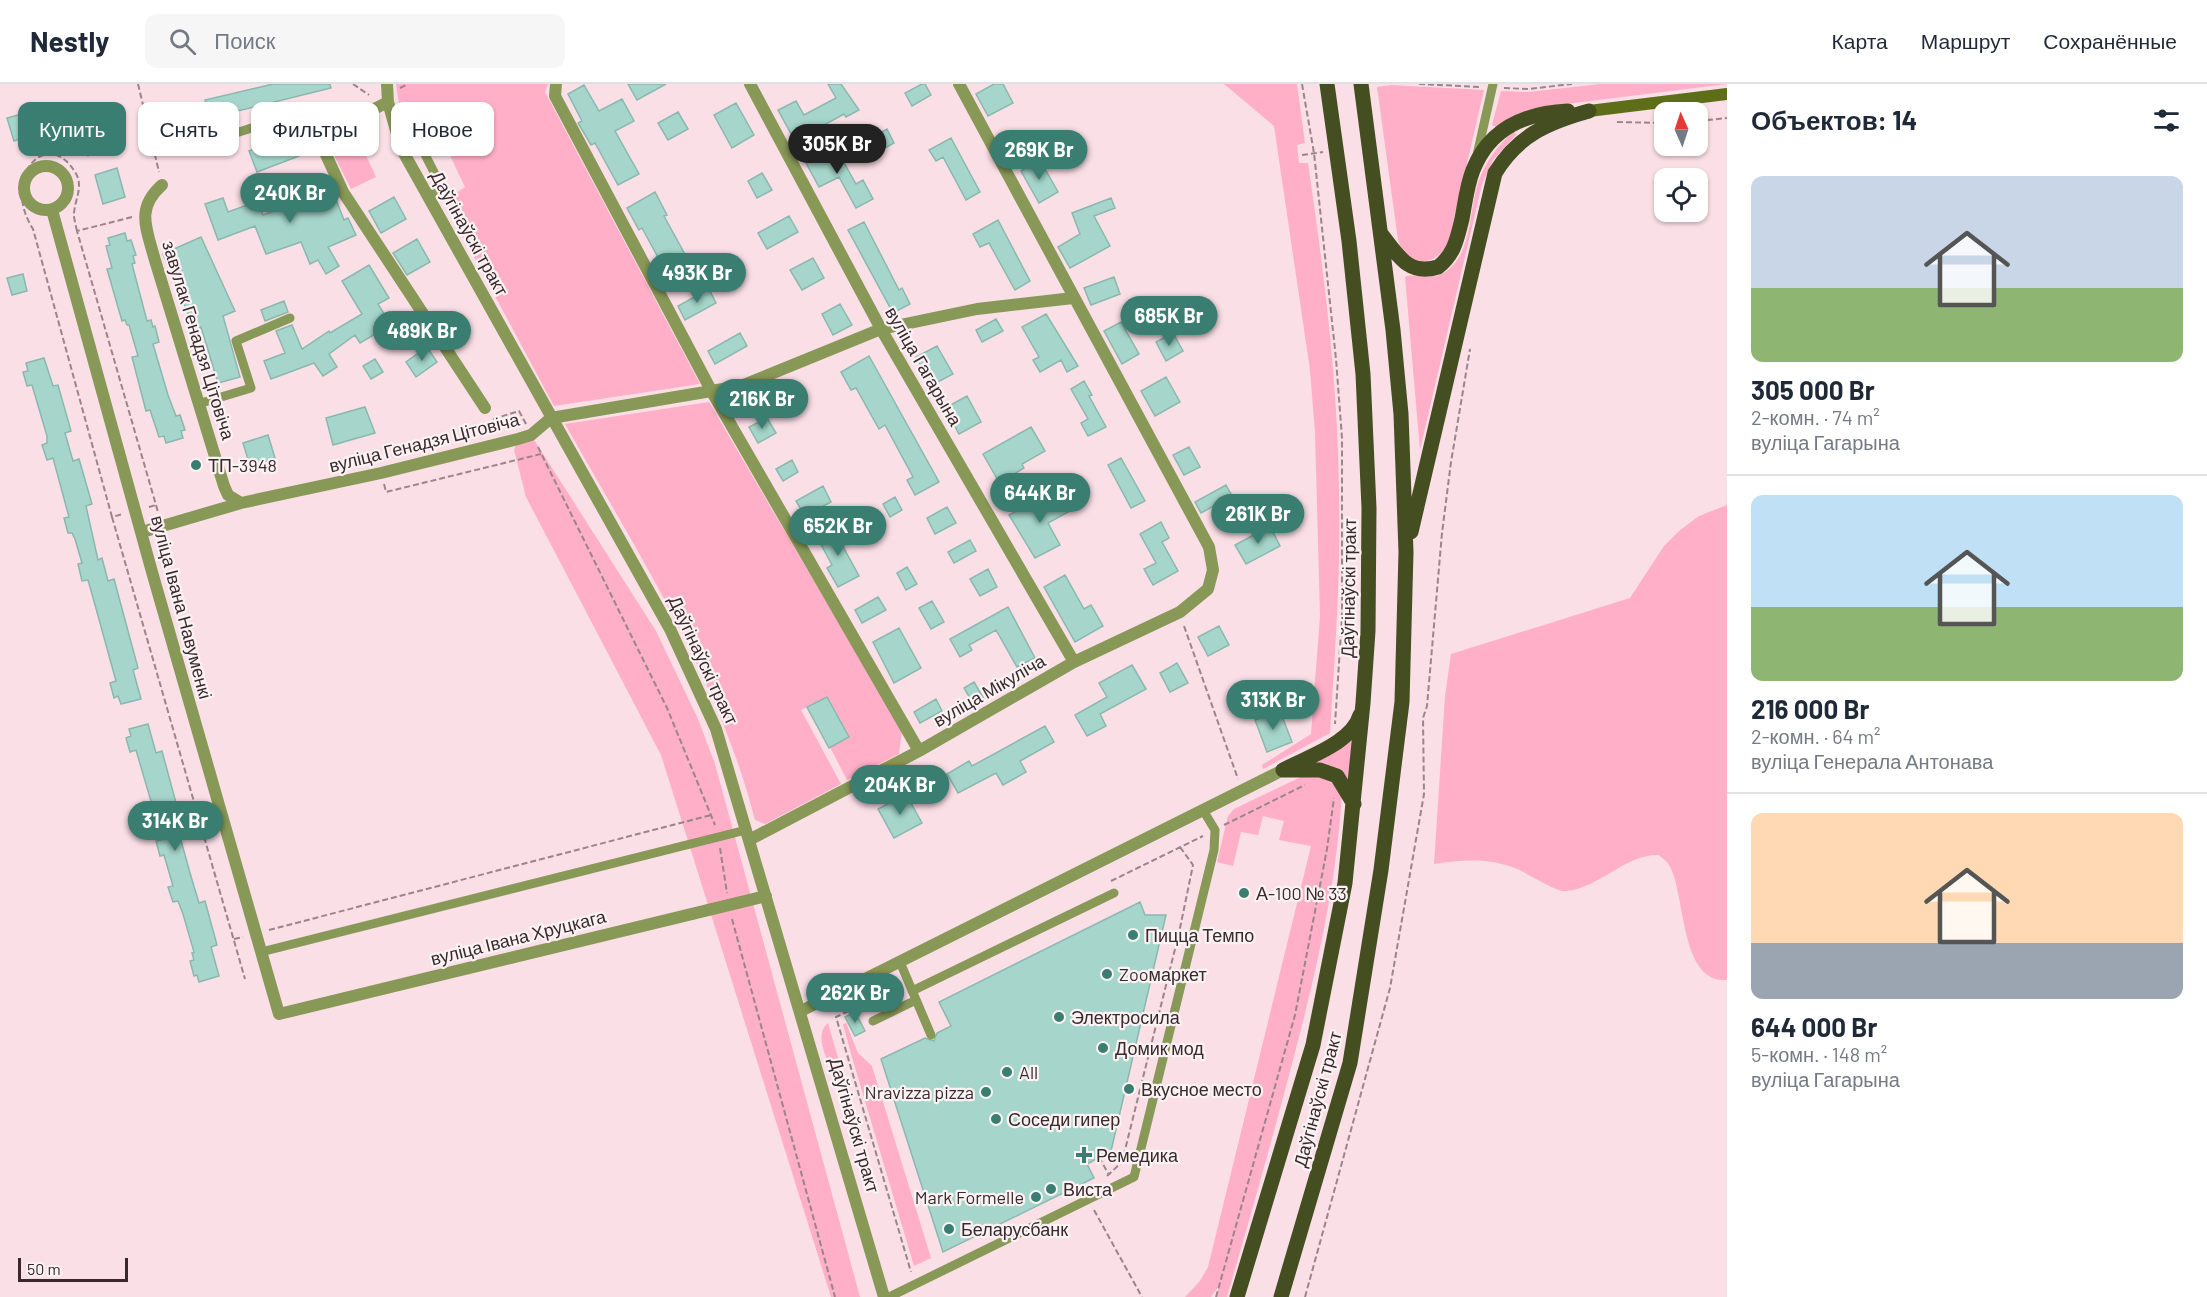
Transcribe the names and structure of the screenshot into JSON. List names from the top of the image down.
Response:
{
  "streets": {
    "main road": ["Даўгінаўскі тракт"],
    "street": [
      "завулак Генадзя Цітовіча",
      "вуліца Гагарына",
      "вуліца Генадзя Цітовіча",
      "вуліца Івана Навуменкі",
      "вуліца Мікуліча",
      "вуліца Івана Хруцкага"
    ]
  },
  "crossings": [
    ["Даўгінаўскі тракт", "вуліца Генадзя Цітовіча"],
    ["Даўгінаўскі тракт", "вуліца Мікуліча"],
    ["Даўгінаўскі тракт", "вуліца Івана Хруцкага"],
    ["завулак Генадзя Цітовіча", "вуліца Генадзя Цітовіча"],
    ["вуліца Гагарына", "вуліца Мікуліча"],
    ["вуліца Генадзя Цітовіча", "вуліца Івана Навуменкі"],
    ["вуліца Івана Навуменкі", "вуліца Івана Хруцкага"]
  ],
  "places": {
    "other": [
      "ТП-3948",
      "А-100 № 33",
      "Пицца Темпо",
      "Zooмаркет",
      "Электросила",
      "Домик мод",
      "All",
      "Вкусное место",
      "Nravizza pizza",
      "Соседи гипер",
      "Виста",
      "Mark Formelle",
      "Беларусбанк"
    ],
    "health": ["Ремедика"]
  },
  "scale_bar": "50 m",
  "north": "top",
  "page": {
    "header": "Nestly",
    "search": "Поиск",
    "nav": ["Карта", "Маршрут", "Сохранённые"],
    "heading": "Объектов: 14",
    "chip": [
      "Купить",
      "Снять",
      "Фильтры",
      "Новое"
    ],
    "price": [
      "305K Br",
      "269K Br",
      "240K Br",
      "493K Br",
      "685K Br",
      "489K Br",
      "216K Br",
      "644K Br",
      "261K Br",
      "652K Br",
      "313K Br",
      "204K Br",
      "314K Br",
      "262K Br"
    ],
    "list": [
      {
        "name": "305 000 Br",
        "note": "2-комн. · 74 m² · вуліца Гагарына"
      },
      {
        "name": "216 000 Br",
        "note": "2-комн. · 64 m² · вуліца Генерала Антонава"
      },
      {
        "name": "644 000 Br",
        "note": "5-комн. · 148 m² · вуліца Гагарына"
      }
    ],
    "scale": "50 m"
  }
}
